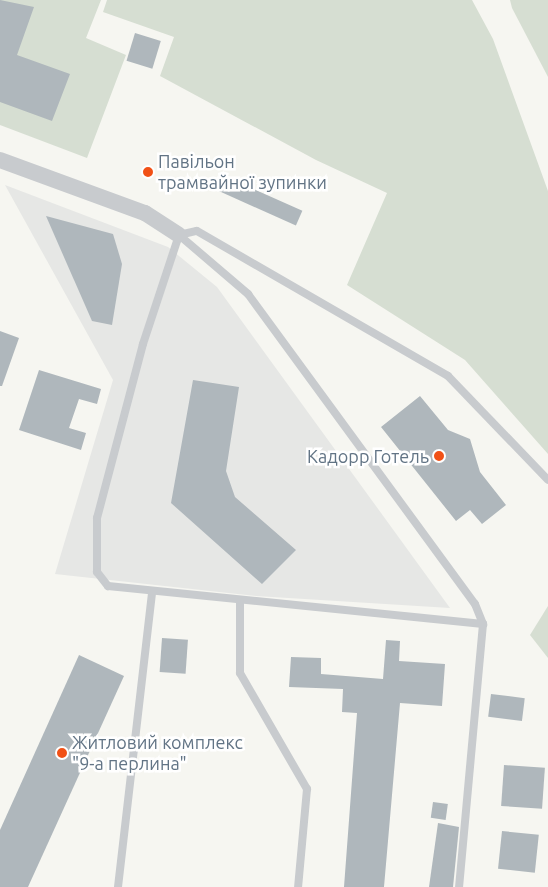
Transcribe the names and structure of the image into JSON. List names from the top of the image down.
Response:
{
  "places": ["Павільон трамвайної зупинки", "Кадорр Готель", "Житловий комплекс \"9-а перлина\""]
}
